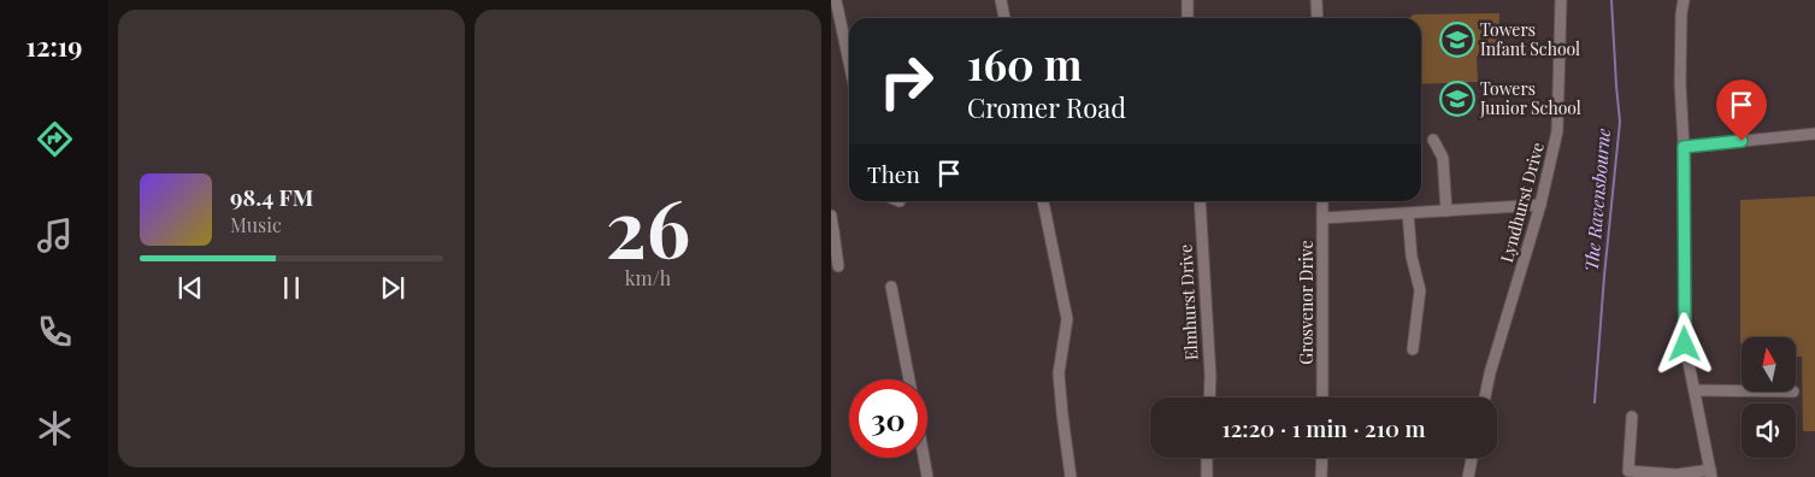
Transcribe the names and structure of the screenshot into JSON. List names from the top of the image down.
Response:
{
  "streets": {
    "street": ["Lyndhurst Drive", "Elmhurst Drive", "Grosvenor Drive"]
  },
  "water": ["The Ravensbourne"],
  "places": {
    "school or university": ["Towers Infant School", "Towers Junior School"]
  },
  "north": "top",
  "page": {
    "tabs": "12:19",
    "tile": ["26", "km/h"],
    "turn": ["160 m", "Cromer Road"],
    "then": "Then",
    "song": ["98.4 FM", "Music"],
    "limit": "30",
    "trip": "12:20 · 1 min · 210 m"
  }
}
